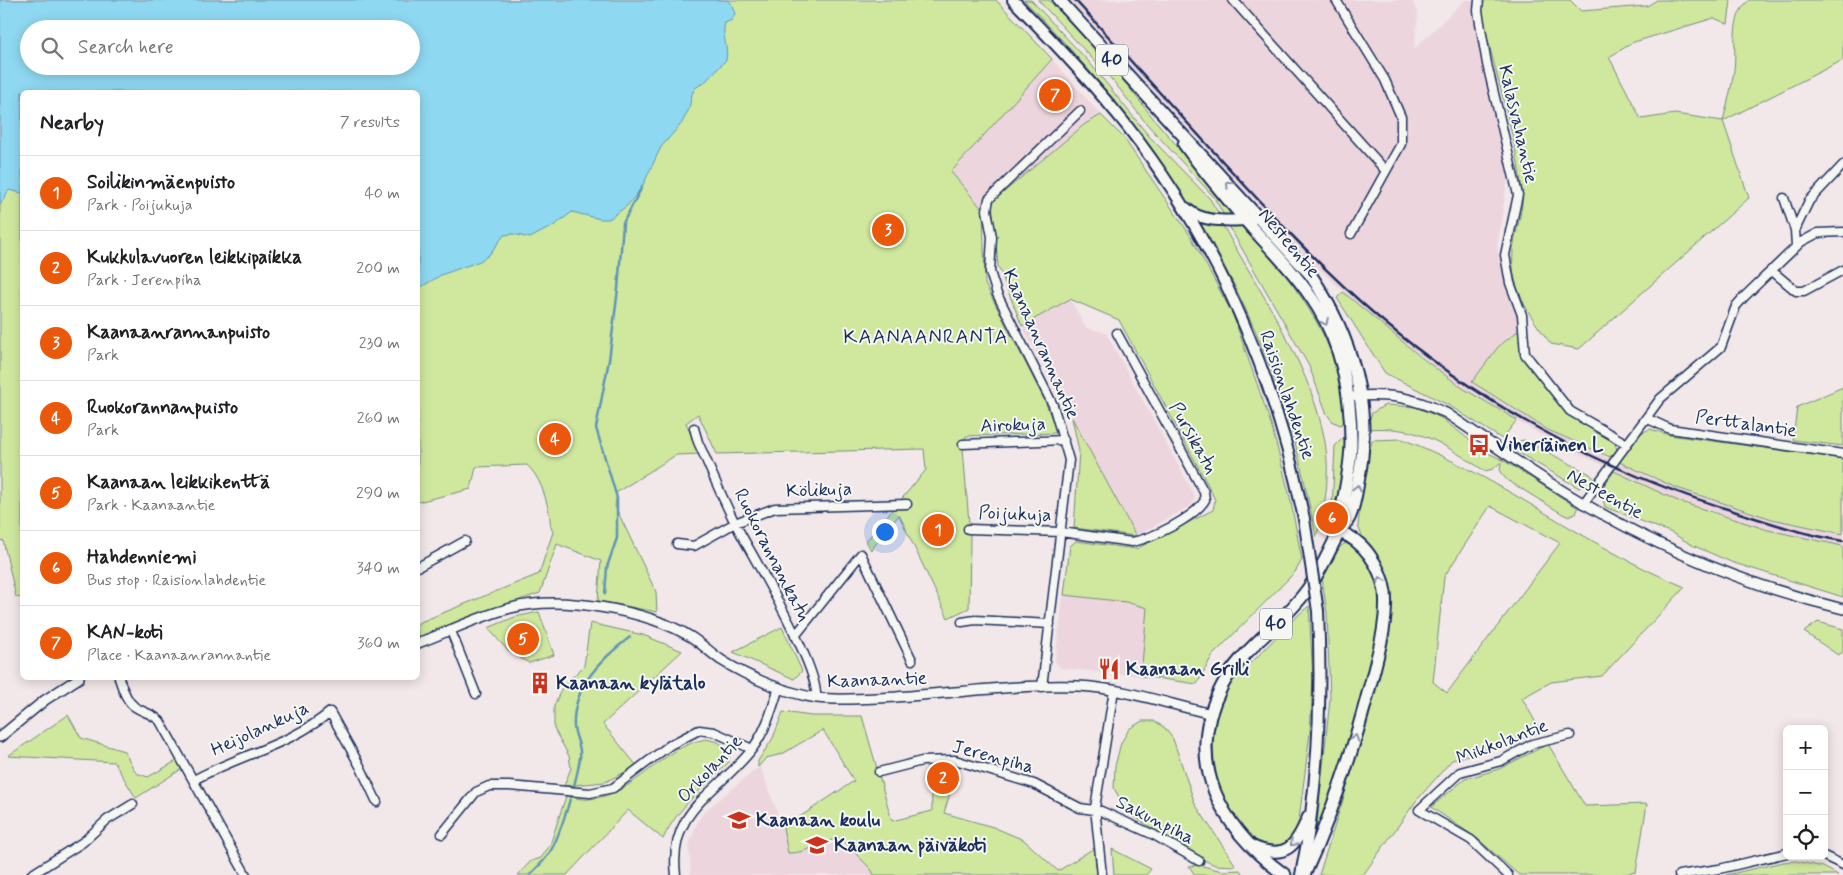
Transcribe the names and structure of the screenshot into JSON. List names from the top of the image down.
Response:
{
  "streets": {
    "main road": ["40", "Nesteentie", "Raisionlahdentie"],
    "street": [
      "Kalasvahantie",
      "Kaanaanrannantie",
      "Perttalantie",
      "Airokuja",
      "Pursikatu",
      "Kölikuja",
      "Poijukuja",
      "Ruokorannankatu",
      "Kaanaantie",
      "Heijolankuja",
      "Mikkolantie",
      "Jerenpiha",
      "Orkolantie",
      "Sakunpiha"
    ]
  },
  "crossings": [
    ["40", "Nesteentie"],
    ["40", "Kaanaantie"],
    ["Kaanaanrannantie", "Airokuja"],
    ["Kaanaanrannantie", "Pursikatu"],
    ["Kaanaanrannantie", "Poijukuja"],
    ["Kaanaanrannantie", "Kaanaantie"],
    ["Pursikatu", "Poijukuja"],
    ["Kölikuja", "Ruokorannankatu"],
    ["Ruokorannankatu", "Kaanaantie"],
    ["Kaanaantie", "Orkolantie"],
    ["Jerenpiha", "Sakunpiha"]
  ],
  "districts": ["KAANAANRANTA"],
  "places": {
    "bus stop": ["Viheriäinen L"],
    "restaurant": ["Kaanaan Grilli"],
    "building": ["Kaanaan kylätalo"],
    "school or university": ["Kaanaan koulu", "Kaanaan päiväkoti"]
  },
  "page": {
    "search": "Search here",
    "pins": [
      "7",
      "3",
      "4",
      "6",
      "1",
      "5",
      "2"
    ],
    "heading": ["Nearby", "7 results"],
    "list": [
      {
        "mark": "1",
        "name": "Soilikinmäenpuisto",
        "note": "Park · Poijukuja",
        "value": "40 m"
      },
      {
        "mark": "2",
        "name": "Kukkulavuoren leikkipaikka",
        "note": "Park · Jerenpiha",
        "value": "200 m"
      },
      {
        "mark": "3",
        "name": "Kaanaanrannanpuisto",
        "note": "Park",
        "value": "230 m"
      },
      {
        "mark": "4",
        "name": "Ruokorannanpuisto",
        "note": "Park",
        "value": "260 m"
      },
      {
        "mark": "5",
        "name": "Kaanaan leikkikenttä",
        "note": "Park · Kaanaantie",
        "value": "290 m"
      },
      {
        "mark": "6",
        "name": "Hahdenniemi",
        "note": "Bus stop · Raisionlahdentie",
        "value": "340 m"
      },
      {
        "mark": "7",
        "name": "KAN-koti",
        "note": "Place · Kaanaanrannantie",
        "value": "360 m"
      }
    ],
    "map_buttons": ["+", "−"]
  }
}
